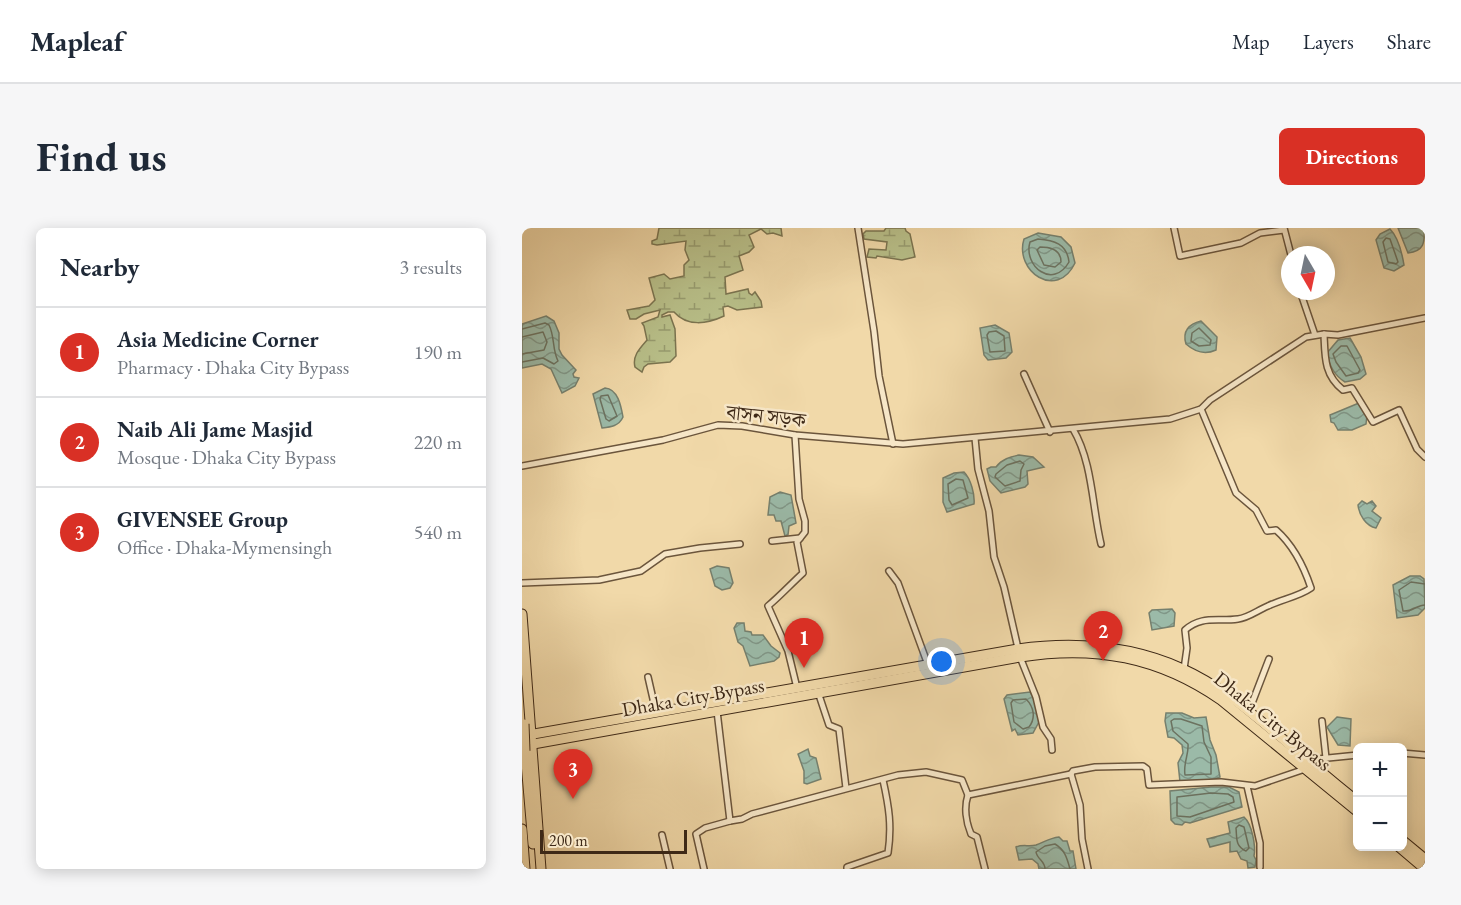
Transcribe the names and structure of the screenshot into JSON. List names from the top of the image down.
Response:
{
  "streets": {
    "highway": ["Dhaka City Bypass"],
    "street": ["বাসন সড়ক"]
  },
  "scale_bar": "200 m",
  "north": "bottom",
  "page": {
    "header": "Mapleaf",
    "nav": ["Map", "Layers", "Share"],
    "buttons": "Directions",
    "title": "Find us",
    "heading": ["Nearby", "3 results"],
    "list": [
      {
        "mark": "1",
        "name": "Asia Medicine Corner",
        "note": "Pharmacy · Dhaka City Bypass",
        "value": "190 m"
      },
      {
        "mark": "2",
        "name": "Naib Ali Jame Masjid",
        "note": "Mosque · Dhaka City Bypass",
        "value": "220 m"
      },
      {
        "mark": "3",
        "name": "GIVENSEE Group",
        "note": "Office · Dhaka-Mymensingh",
        "value": "540 m"
      }
    ],
    "pins": ["2", "1", "3"],
    "map_buttons": ["+", "−"],
    "scale": "200 m"
  }
}
